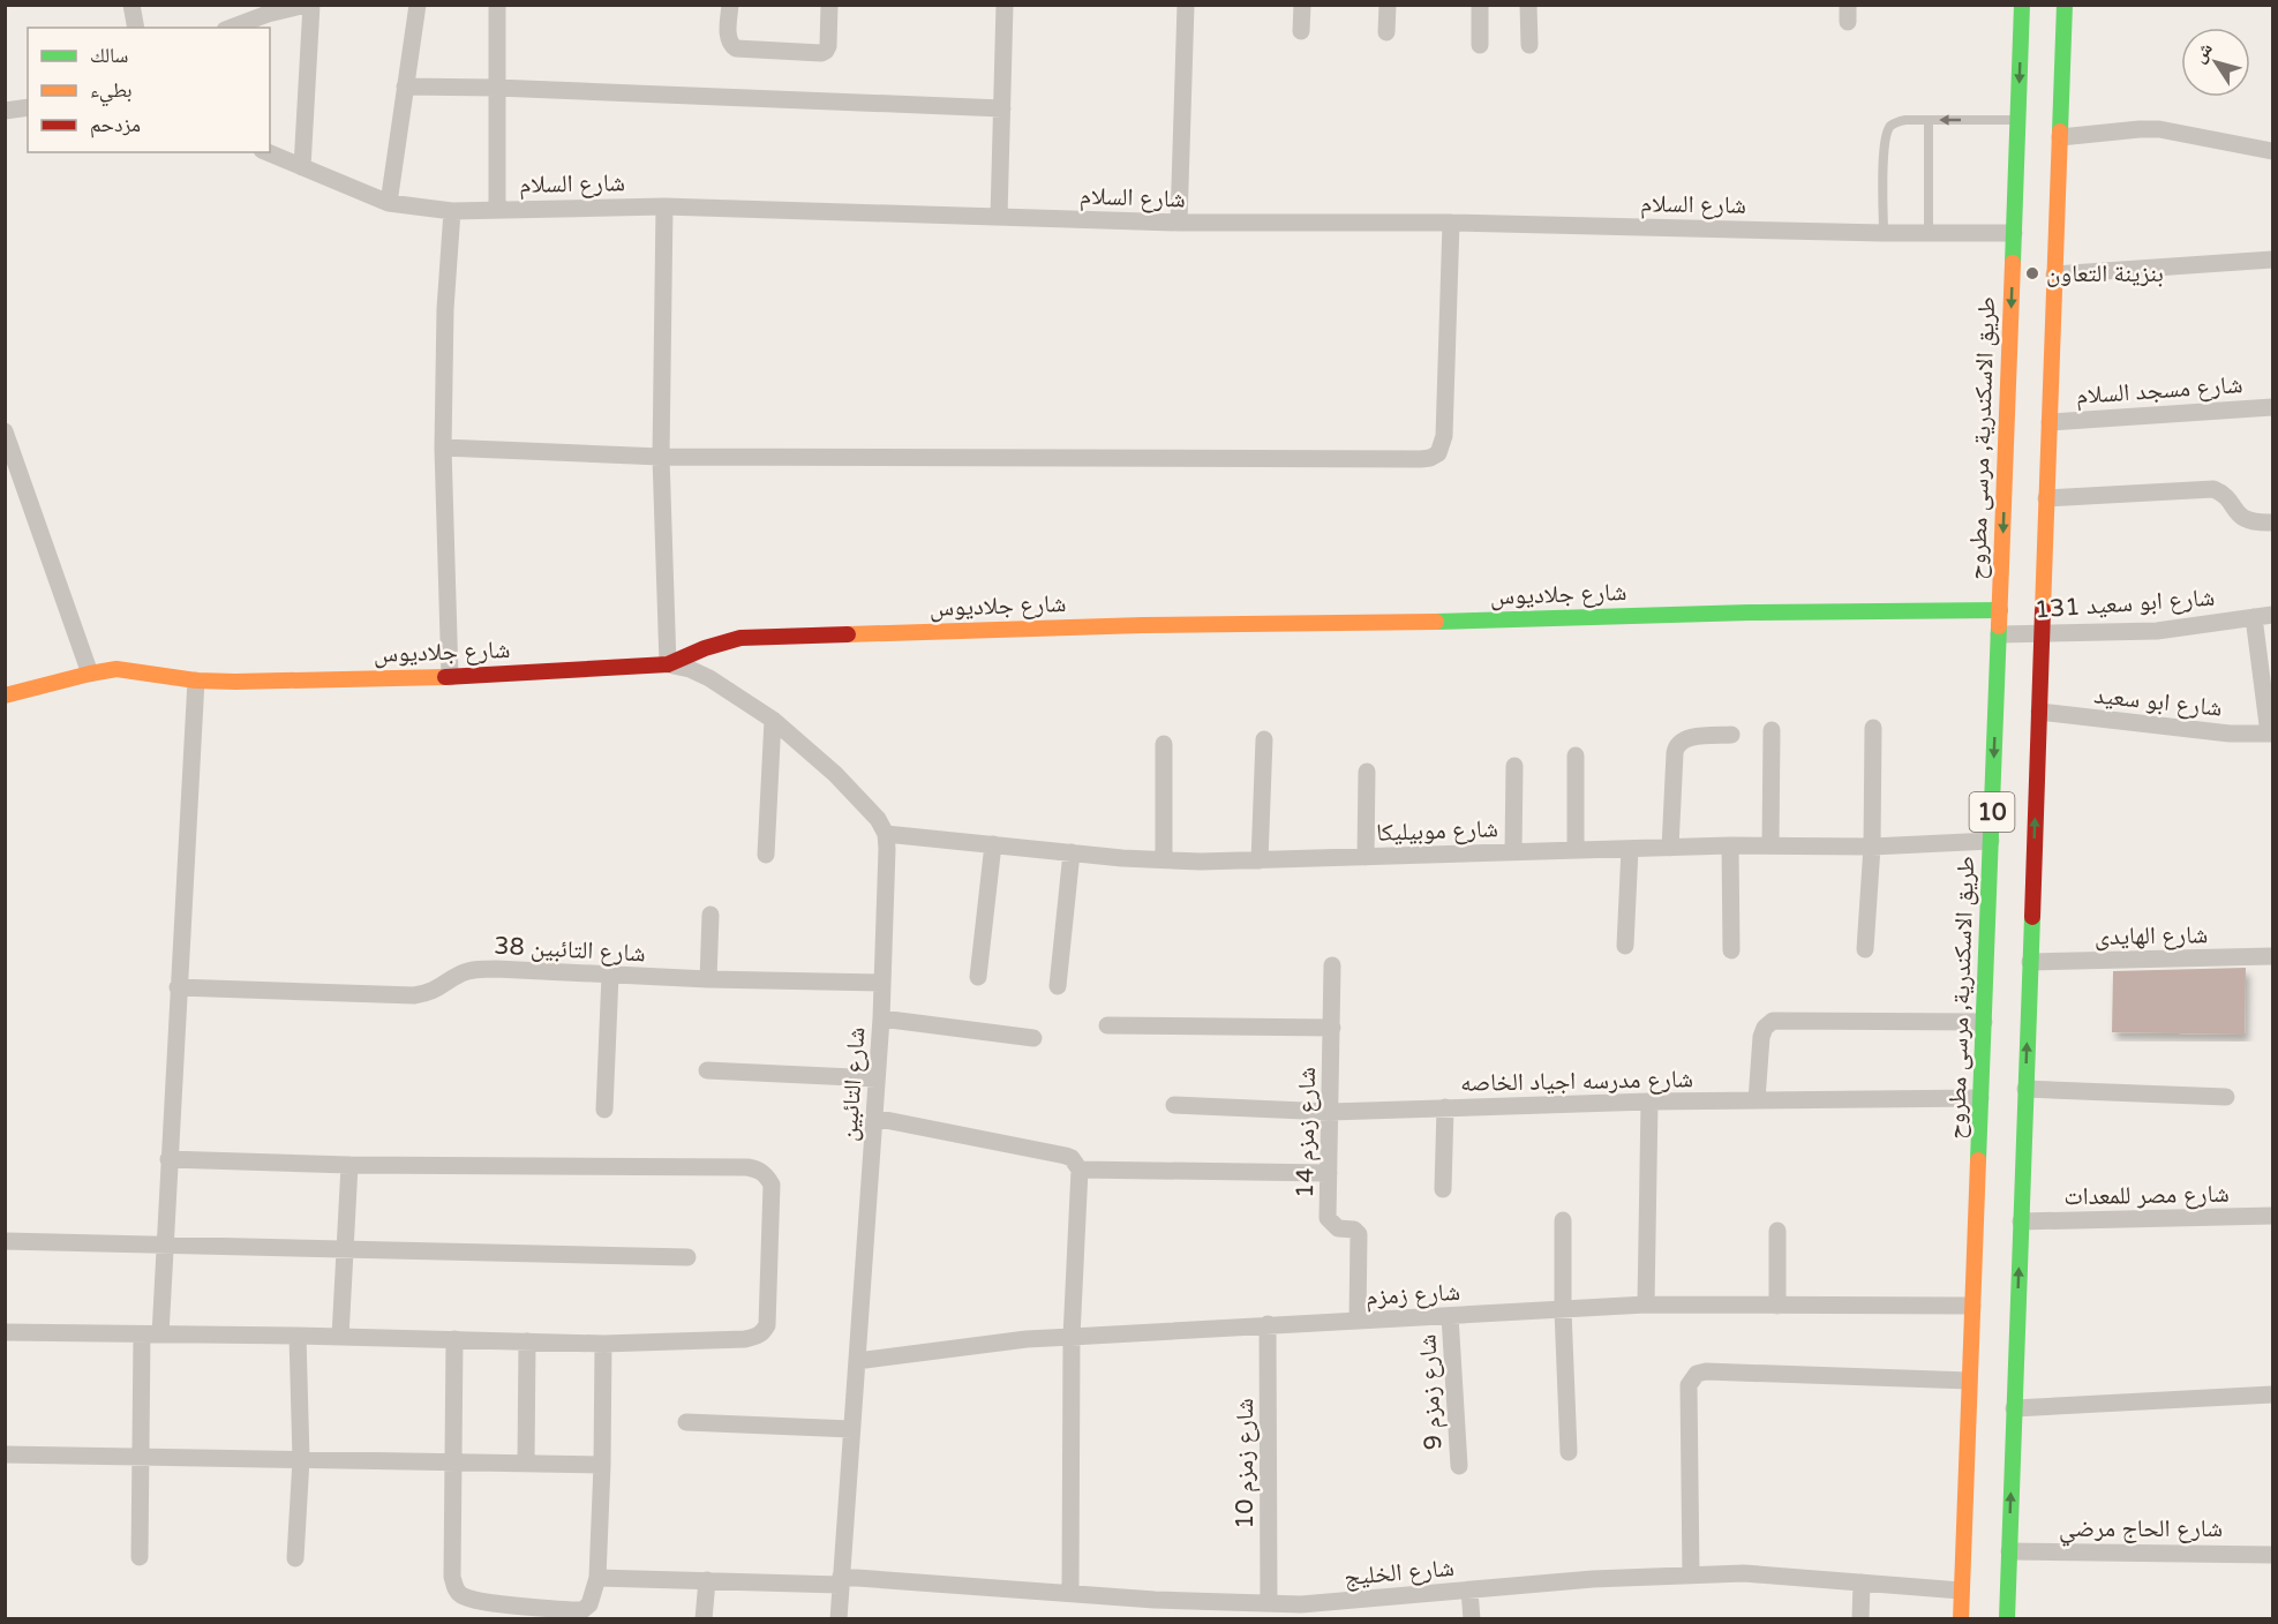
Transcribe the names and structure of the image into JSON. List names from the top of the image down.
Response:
{
  "streets": {
    "main road": ["طريق الاسكندرية, مرسى مطروح", "شارع جلاديوس", "10"],
    "street": [
      "شارع السلام",
      "شارع مسجد السلام",
      "شارع ابو سعيد 131",
      "شارع ابو سعيد",
      "شارع موبيليكا",
      "شارع الهايدى",
      "شارع التائبين 38",
      "شارع مدرسه اجياد الخاصه",
      "شارع التائبين",
      "شارع زمزم 14",
      "شارع مصر للمعدات",
      "شارع زمزم",
      "شارع زمزم 9",
      "شارع زمزم 10",
      "شارع الحاج مرضي",
      "شارع الخليج"
    ]
  },
  "crossings": [
    ["شارع السلام", "طريق الاسكندرية, مرسى مطروح"],
    ["شارع مسجد السلام", "10"],
    ["طريق الاسكندرية, مرسى مطروح", "شارع جلاديوس"],
    ["طريق الاسكندرية, مرسى مطروح", "شارع ابو سعيد 131"],
    ["طريق الاسكندرية, مرسى مطروح", "شارع موبيليكا"],
    ["طريق الاسكندرية, مرسى مطروح", "شارع مدرسه اجياد الخاصه"],
    ["طريق الاسكندرية, مرسى مطروح", "شارع زمزم"],
    ["طريق الاسكندرية, مرسى مطروح", "شارع الخليج"],
    ["شارع ابو سعيد 131", "10"],
    ["شارع ابو سعيد", "10"],
    ["10", "شارع الهايدى"],
    ["10", "شارع مصر للمعدات"],
    ["10", "شارع الحاج مرضي"],
    ["شارع موبيليكا", "شارع التائبين"],
    ["شارع التائبين 38", "شارع التائبين"],
    ["شارع مدرسه اجياد الخاصه", "شارع زمزم 14"],
    ["شارع التائبين", "شارع زمزم"],
    ["شارع التائبين", "شارع الخليج"],
    ["شارع زمزم 14", "شارع زمزم"],
    ["شارع زمزم", "شارع زمزم 9"],
    ["شارع زمزم", "شارع زمزم 10"],
    ["شارع زمزم 10", "شارع الخليج"]
  ],
  "places": ["بنزينة التعاون"],
  "legend": ["سالك", "بطيء", "مزدحم"],
  "north": "top left"
}
